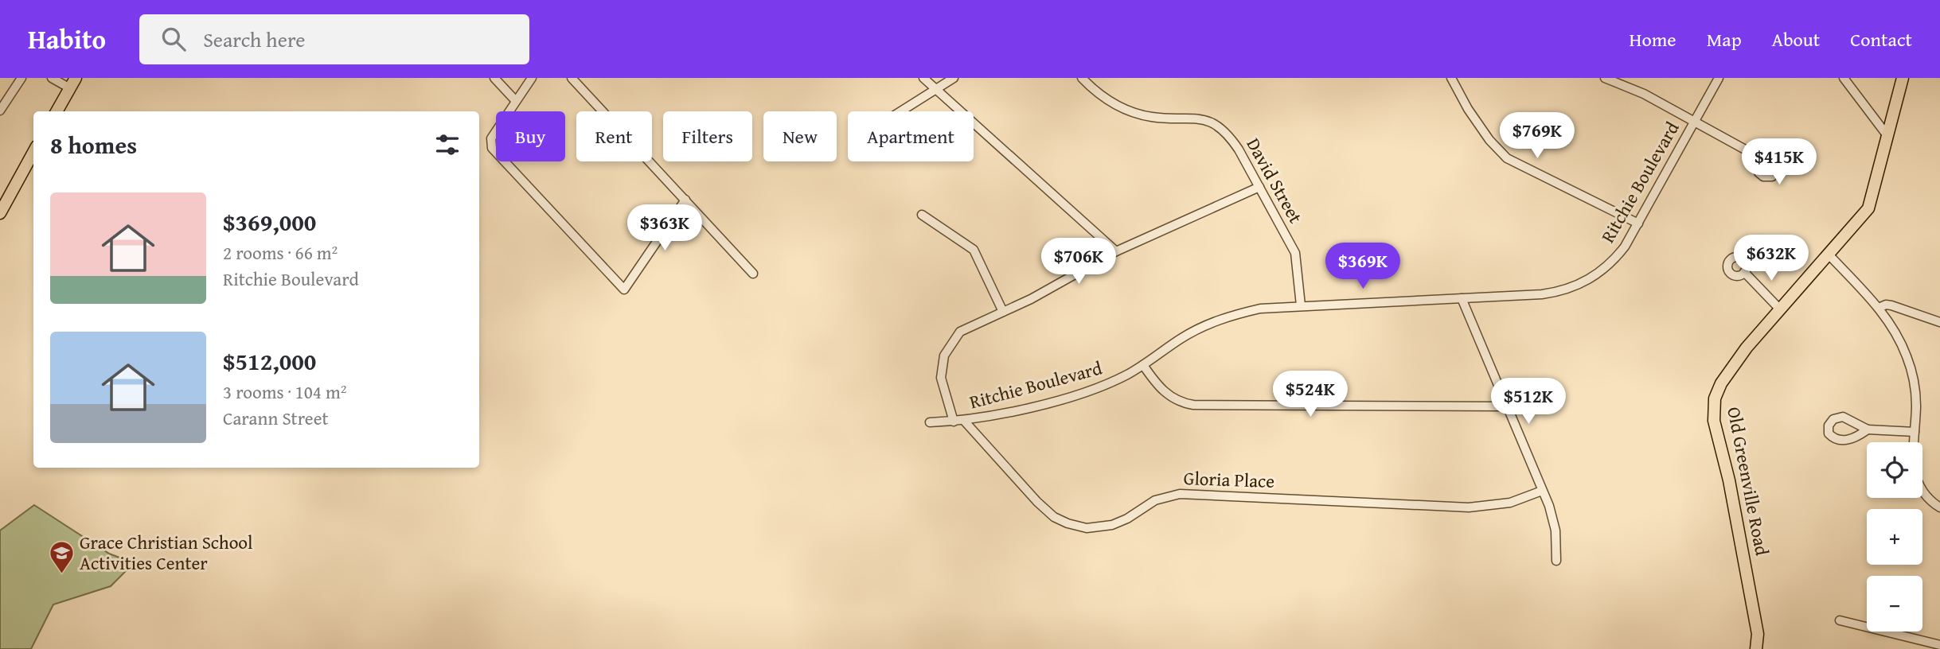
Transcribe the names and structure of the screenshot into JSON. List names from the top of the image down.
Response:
{
  "streets": {
    "main road": ["Old Greenville Road"],
    "street": ["David Street", "Ritchie Boulevard", "Gloria Place"]
  },
  "crossings": [
    ["David Street", "Ritchie Boulevard"],
    ["Ritchie Boulevard", "Gloria Place"]
  ],
  "places": {
    "school or university": ["Grace Christian School Activities Center"]
  },
  "page": {
    "header": "Habito",
    "search": "Search here",
    "nav": [
      "Home",
      "Map",
      "About",
      "Contact"
    ],
    "chip": [
      "Buy",
      "Rent",
      "Filters",
      "New",
      "Apartment"
    ],
    "heading": "8 homes",
    "price": [
      "$769K",
      "$415K",
      "$363K",
      "$632K",
      "$706K",
      "$369K",
      "$524K",
      "$512K"
    ],
    "list": [
      {
        "name": "$369,000",
        "note": "2 rooms · 66 m² · Ritchie Boulevard"
      },
      {
        "name": "$512,000",
        "note": "3 rooms · 104 m² · Carann Street"
      }
    ],
    "map_buttons": ["+", "−"]
  }
}
